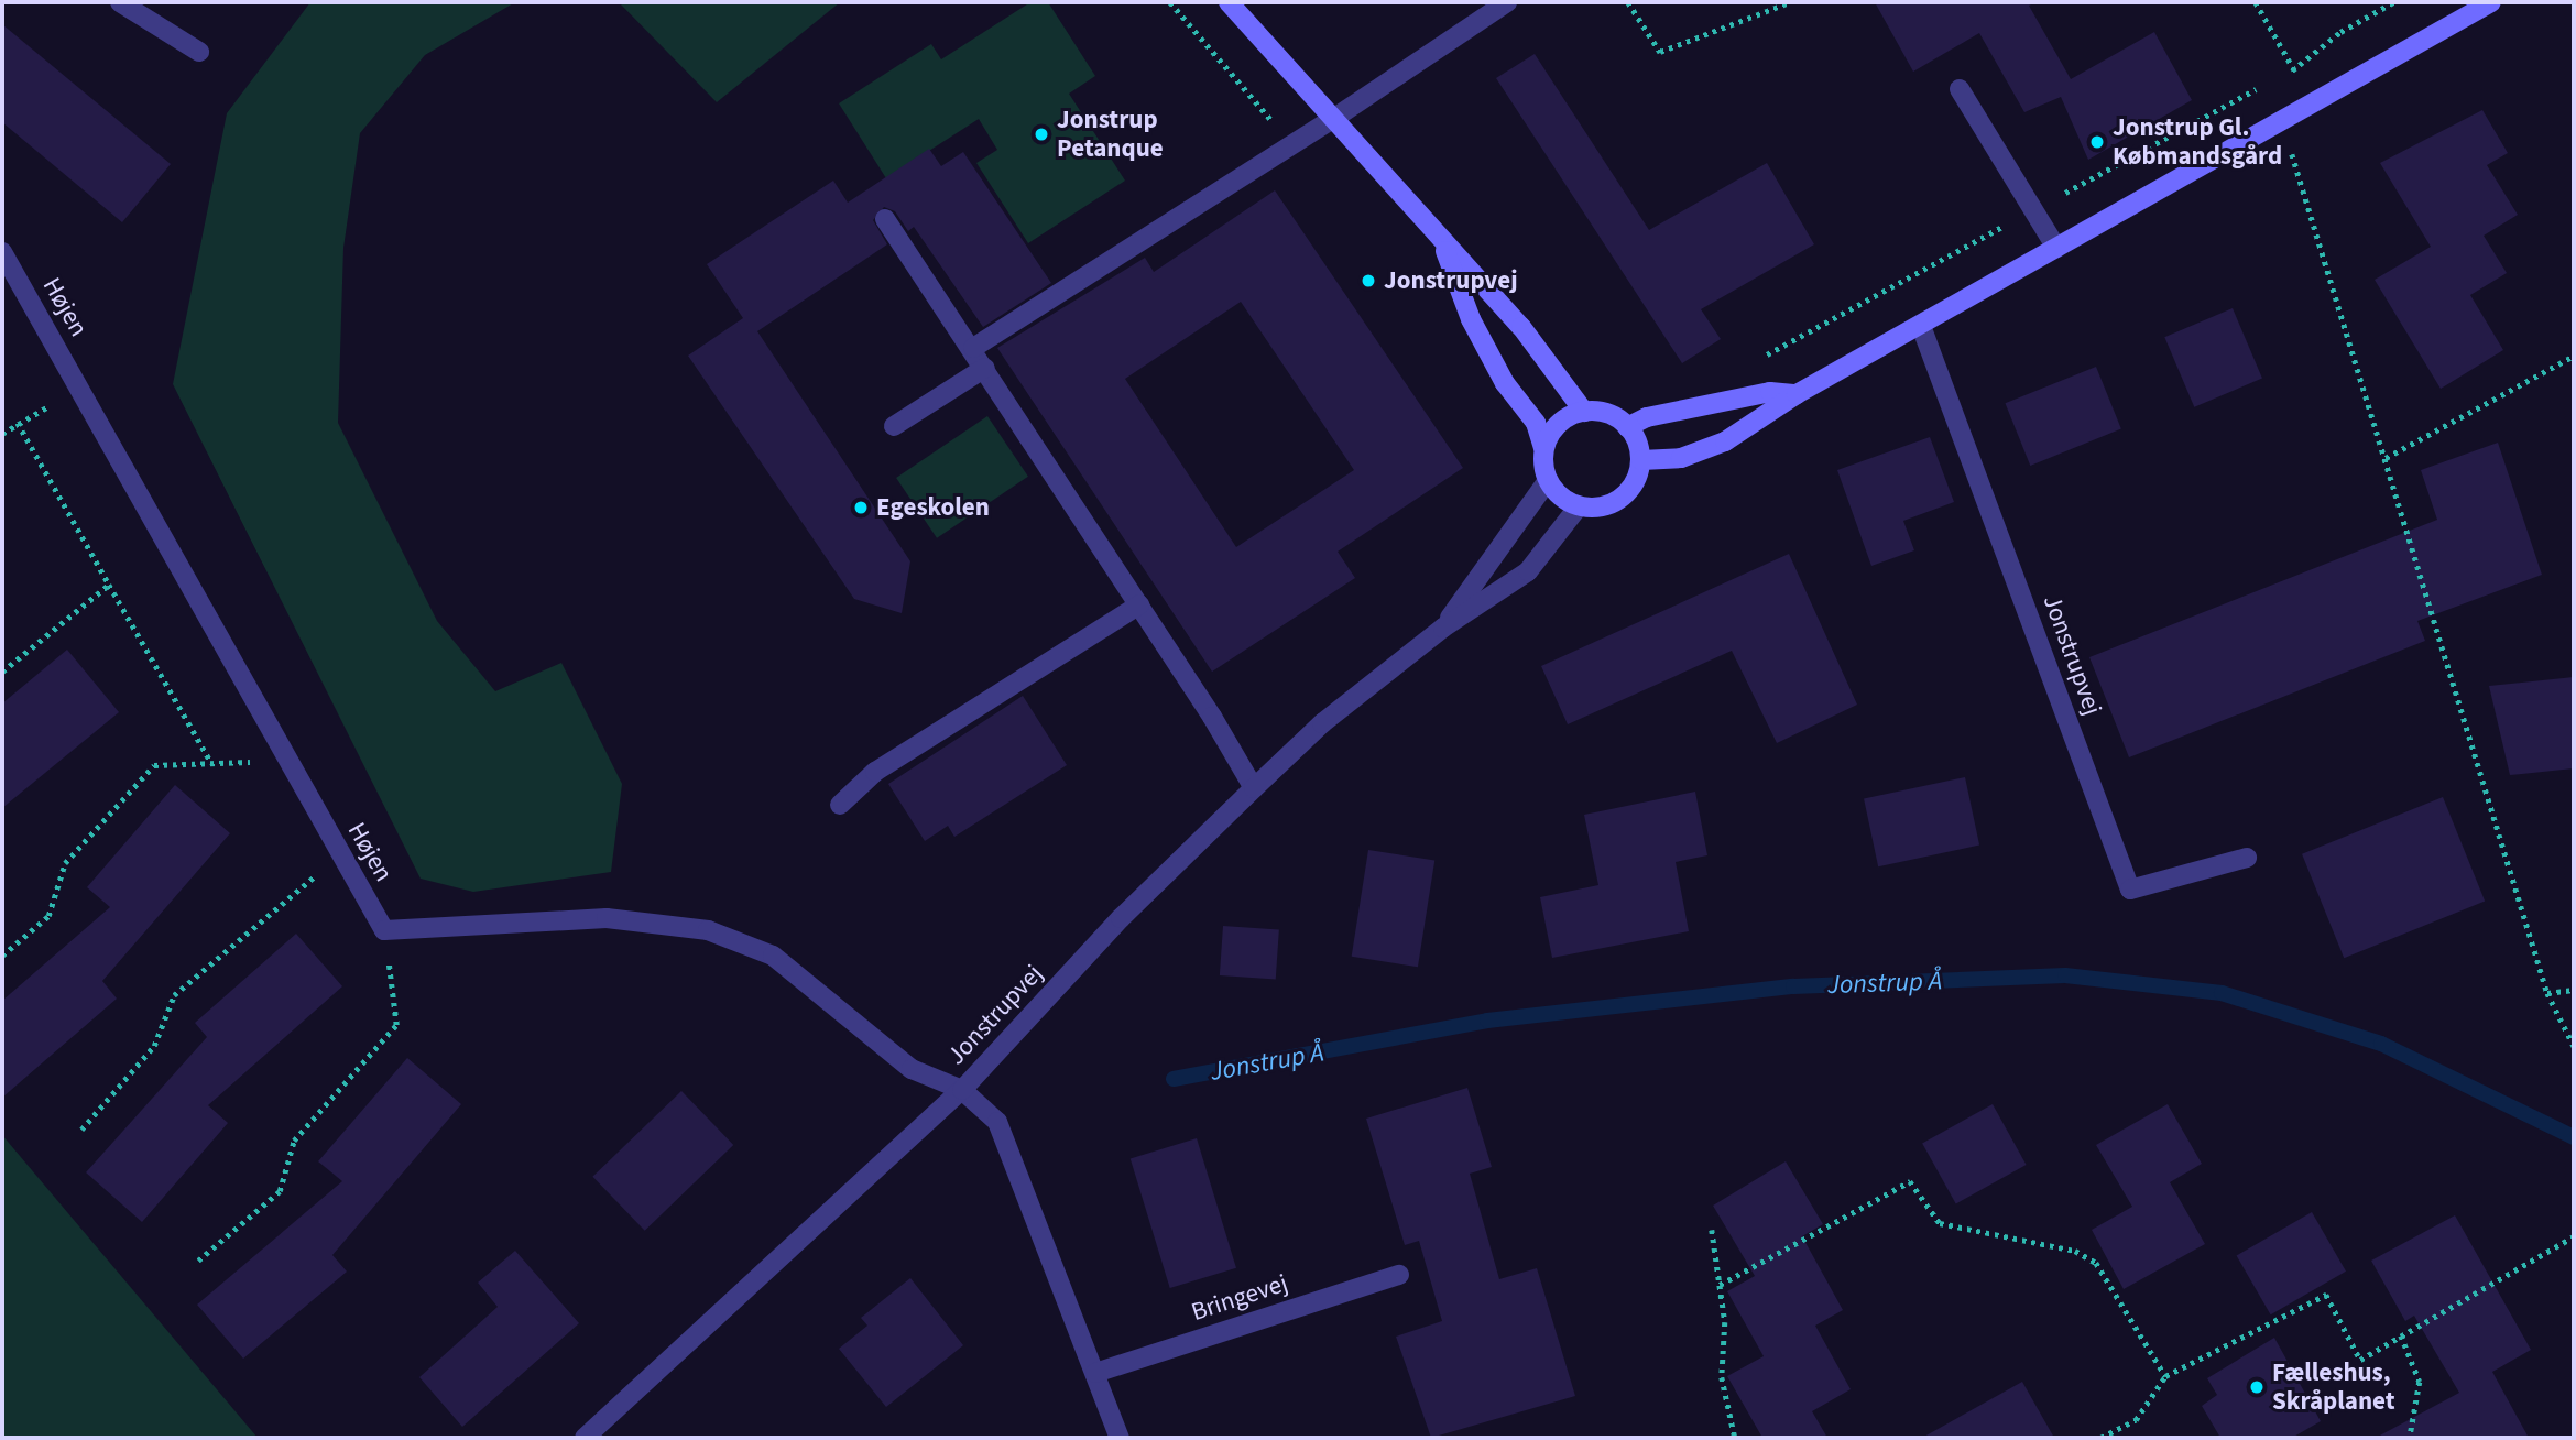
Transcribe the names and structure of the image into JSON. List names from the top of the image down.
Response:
{
  "streets": {
    "street": ["Højen", "Jonstrupvej", "Bringevej"]
  },
  "water": ["Jonstrup Å"],
  "places": [
    "Jonstrup Petanque",
    "Jonstrup Gl. Købmandsgård",
    "Jonstrupvej",
    "Egeskolen",
    "Fælleshus, Skråplanet"
  ]
}
